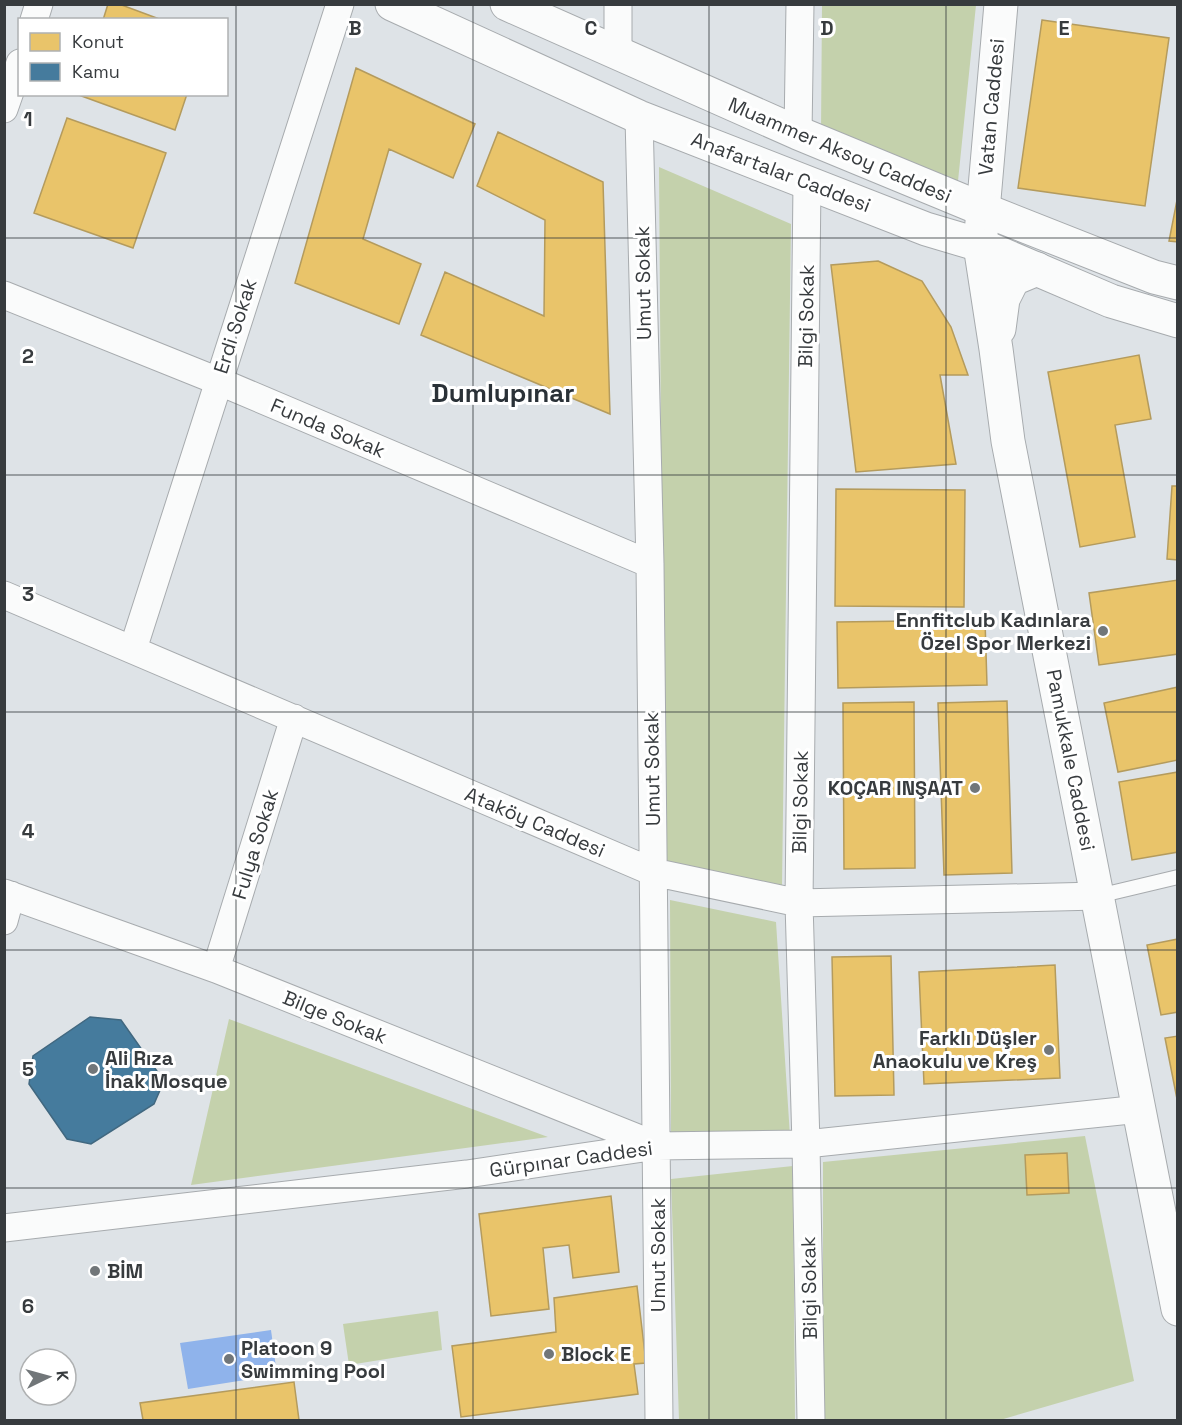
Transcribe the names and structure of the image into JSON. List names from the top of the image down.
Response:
{
  "streets": {
    "main road": [
      "Vatan Caddesi",
      "Muammer Aksoy Caddesi",
      "Anafartalar Caddesi",
      "Pamukkale Caddesi"
    ],
    "street": [
      "Umut Sokak",
      "Bilgi Sokak",
      "Erdi Sokak",
      "Funda Sokak",
      "Ataköy Caddesi",
      "Fulya Sokak",
      "Bilge Sokak",
      "Gürpınar Caddesi"
    ]
  },
  "crossings": [
    ["Vatan Caddesi", "Muammer Aksoy Caddesi"],
    ["Vatan Caddesi", "Pamukkale Caddesi"],
    ["Muammer Aksoy Caddesi", "Pamukkale Caddesi"],
    ["Anafartalar Caddesi", "Umut Sokak"],
    ["Anafartalar Caddesi", "Bilgi Sokak"],
    ["Anafartalar Caddesi", "Pamukkale Caddesi"],
    ["Umut Sokak", "Funda Sokak"],
    ["Umut Sokak", "Ataköy Caddesi"],
    ["Umut Sokak", "Bilge Sokak"],
    ["Umut Sokak", "Gürpınar Caddesi"],
    ["Bilgi Sokak", "Ataköy Caddesi"],
    ["Bilgi Sokak", "Gürpınar Caddesi"],
    ["Erdi Sokak", "Funda Sokak"],
    ["Erdi Sokak", "Ataköy Caddesi"],
    ["Pamukkale Caddesi", "Ataköy Caddesi"],
    ["Pamukkale Caddesi", "Gürpınar Caddesi"],
    ["Ataköy Caddesi", "Fulya Sokak"],
    ["Fulya Sokak", "Bilge Sokak"],
    ["Bilge Sokak", "Gürpınar Caddesi"]
  ],
  "districts": ["Dumlupınar"],
  "places": [
    "Ennfitclub Kadınlara Özel Spor Merkezi",
    "KOÇAR INŞAAT",
    "Farklı Düşler Anaokulu ve Kreş",
    "Ali Rıza İnak Mosque",
    "BİM",
    "Block E",
    "Platoon 9 Swimming Pool"
  ],
  "legend": ["Konut", "Kamu"],
  "north": "right",
  "grid": {
    "columns": [
      "B",
      "C",
      "D",
      "E"
    ],
    "rows": [
      "1",
      "2",
      "3",
      "4",
      "5",
      "6"
    ]
  }
}
